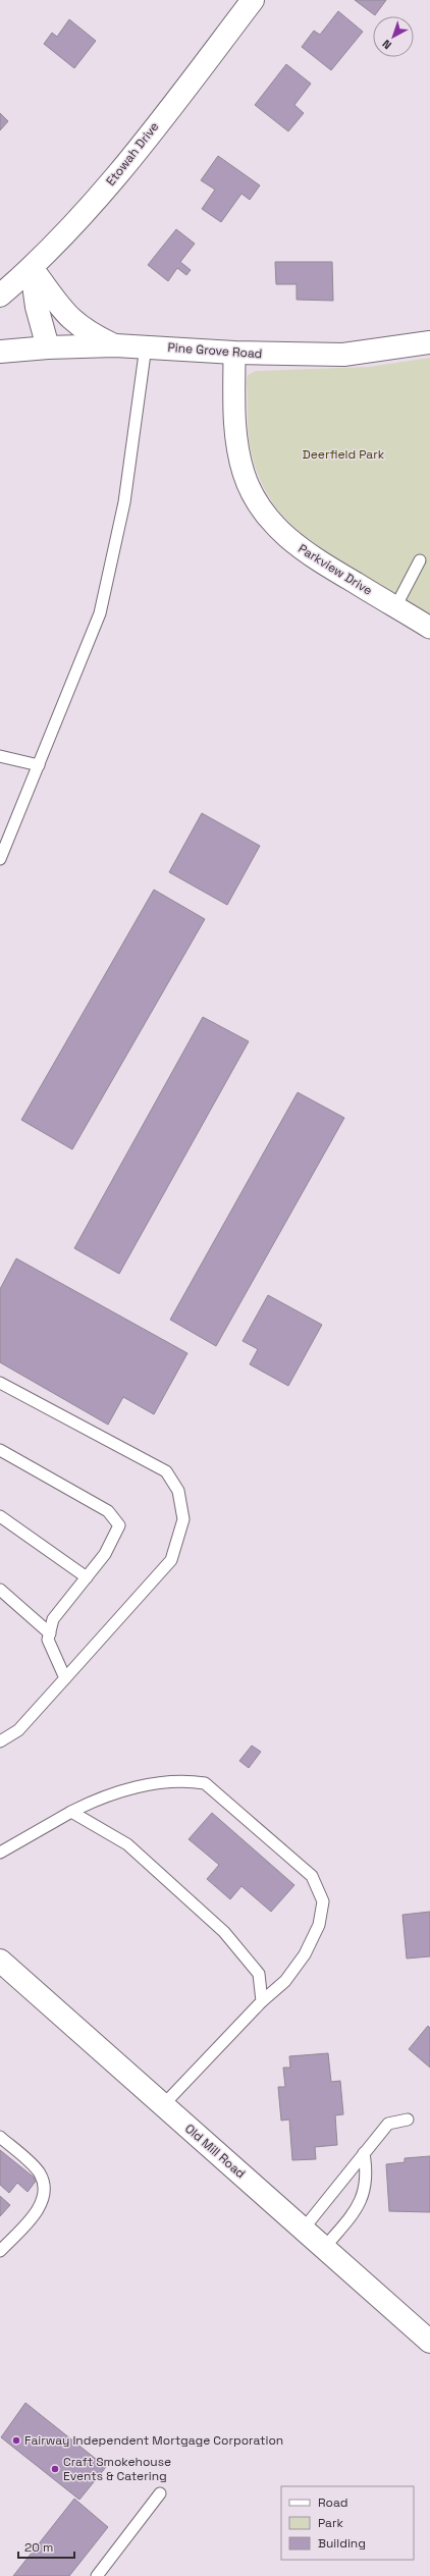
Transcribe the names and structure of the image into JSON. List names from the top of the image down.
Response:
{
  "streets": {
    "street": [
      "Etowah Drive",
      "Pine Grove Road",
      "Parkview Drive",
      "Old Mill Road"
    ]
  },
  "crossings": [
    ["Pine Grove Road", "Parkview Drive"]
  ],
  "parks": ["Deerfield Park"],
  "places": ["Fairway Independent Mortgage Corporation", "Craft Smokehouse Events & Catering"],
  "legend": ["Road", "Park", "Building"],
  "scale_bar": "20 m",
  "north": "bottom left"
}
